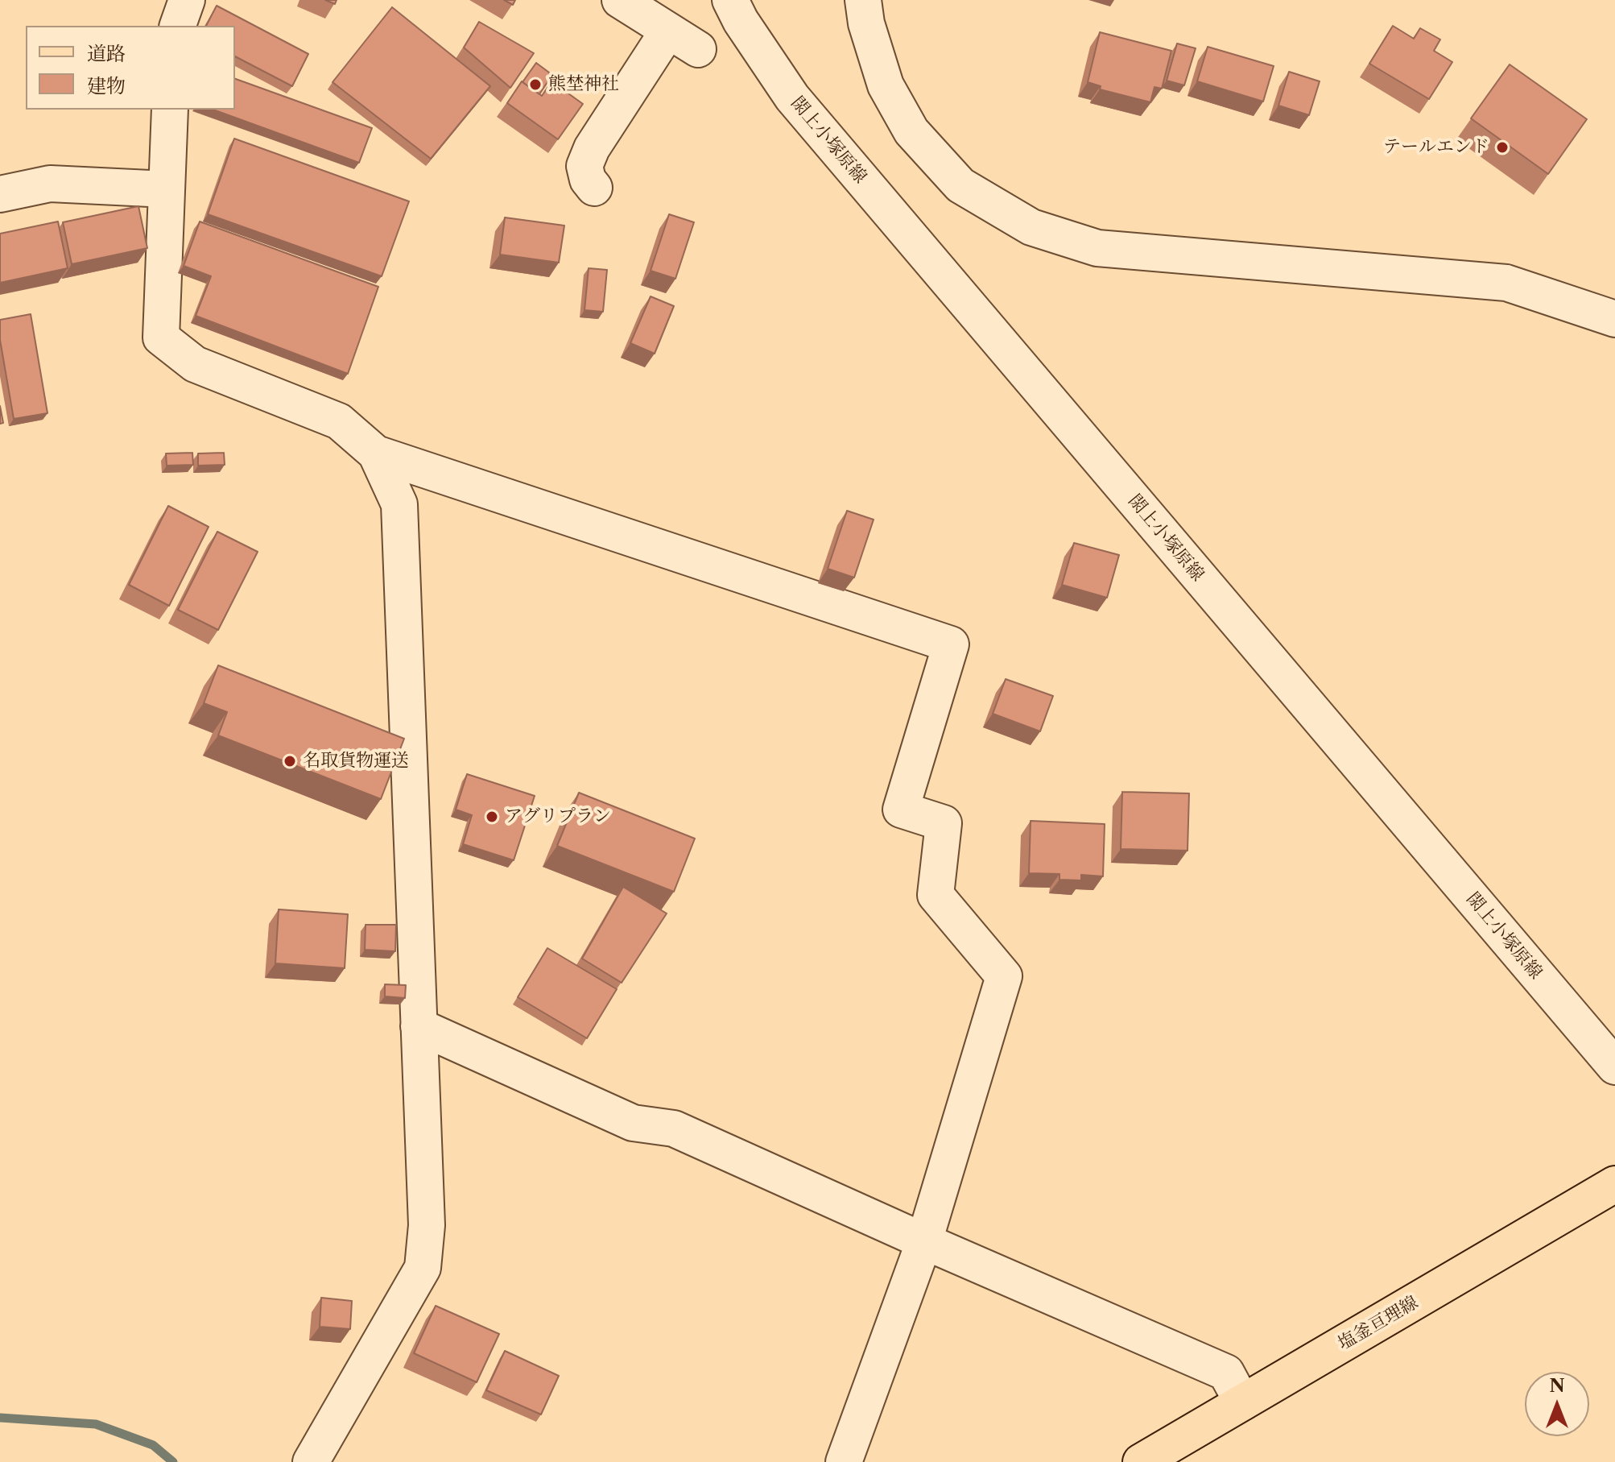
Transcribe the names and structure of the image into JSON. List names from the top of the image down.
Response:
{
  "streets": {
    "main road": ["塩釜亘理線"],
    "street": ["閖上小塚原線"]
  },
  "places": [
    "熊埜神社",
    "テールエンド",
    "名取貨物運送",
    "アグリプラン"
  ],
  "legend": ["道路", "建物"],
  "north": "top"
}
